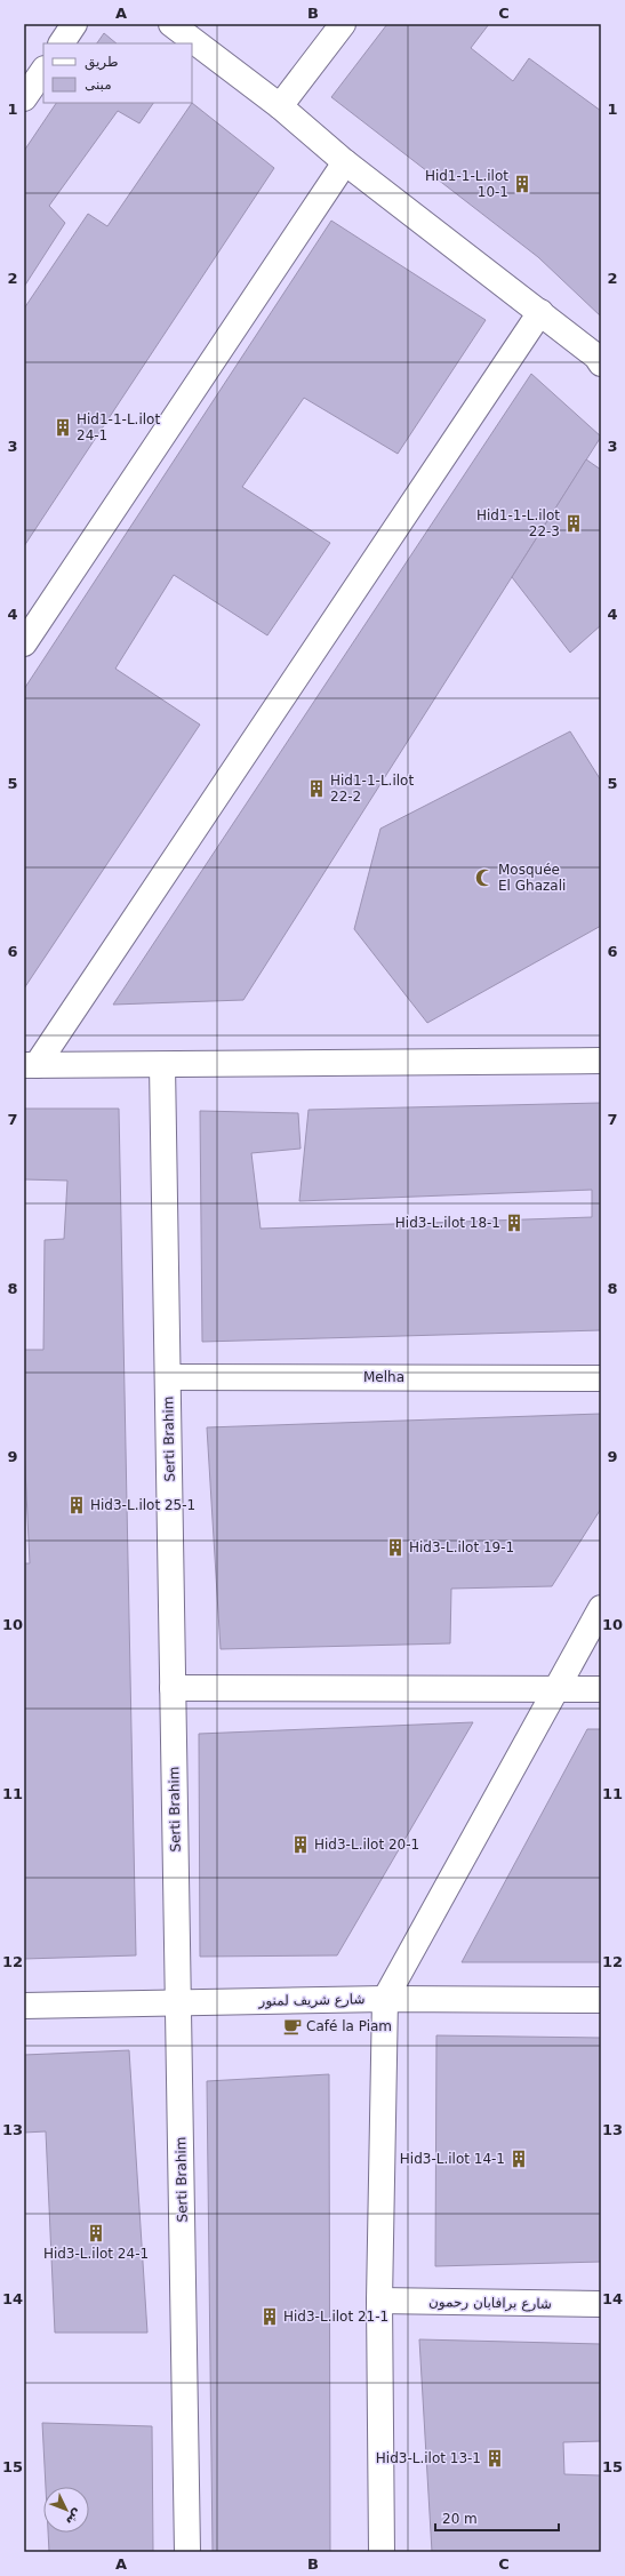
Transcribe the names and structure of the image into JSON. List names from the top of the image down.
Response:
{
  "streets": {
    "street": [
      "Melha",
      "Serti Brahim",
      "شارع شريف لمنور",
      "شارع برافابان رحمون"
    ]
  },
  "crossings": [
    ["Melha", "Serti Brahim"],
    ["Serti Brahim", "شارع شريف لمنور"]
  ],
  "places": {
    "building": [
      "Hid1-1-L.ilot 10-1",
      "Hid1-1-L.ilot 24-1",
      "Hid1-1-L.ilot 22-3",
      "Hid1-1-L.ilot 22-2",
      "Hid3-L.ilot 18-1",
      "Hid3-L.ilot 25-1",
      "Hid3-L.ilot 19-1",
      "Hid3-L.ilot 20-1",
      "Hid3-L.ilot 14-1",
      "Hid3-L.ilot 24-1",
      "Hid3-L.ilot 21-1",
      "Hid3-L.ilot 13-1"
    ],
    "mosque": ["Mosquée El Ghazali"],
    "cafe": ["Café la Piam"]
  },
  "legend": ["طريق", "مبنى"],
  "scale_bar": "20 m",
  "north": "bottom right",
  "grid": {
    "columns": ["A", "B", "C"],
    "rows": [
      "1",
      "2",
      "3",
      "4",
      "5",
      "6",
      "7",
      "8",
      "9",
      "10",
      "11",
      "12",
      "13",
      "14",
      "15"
    ]
  }
}
